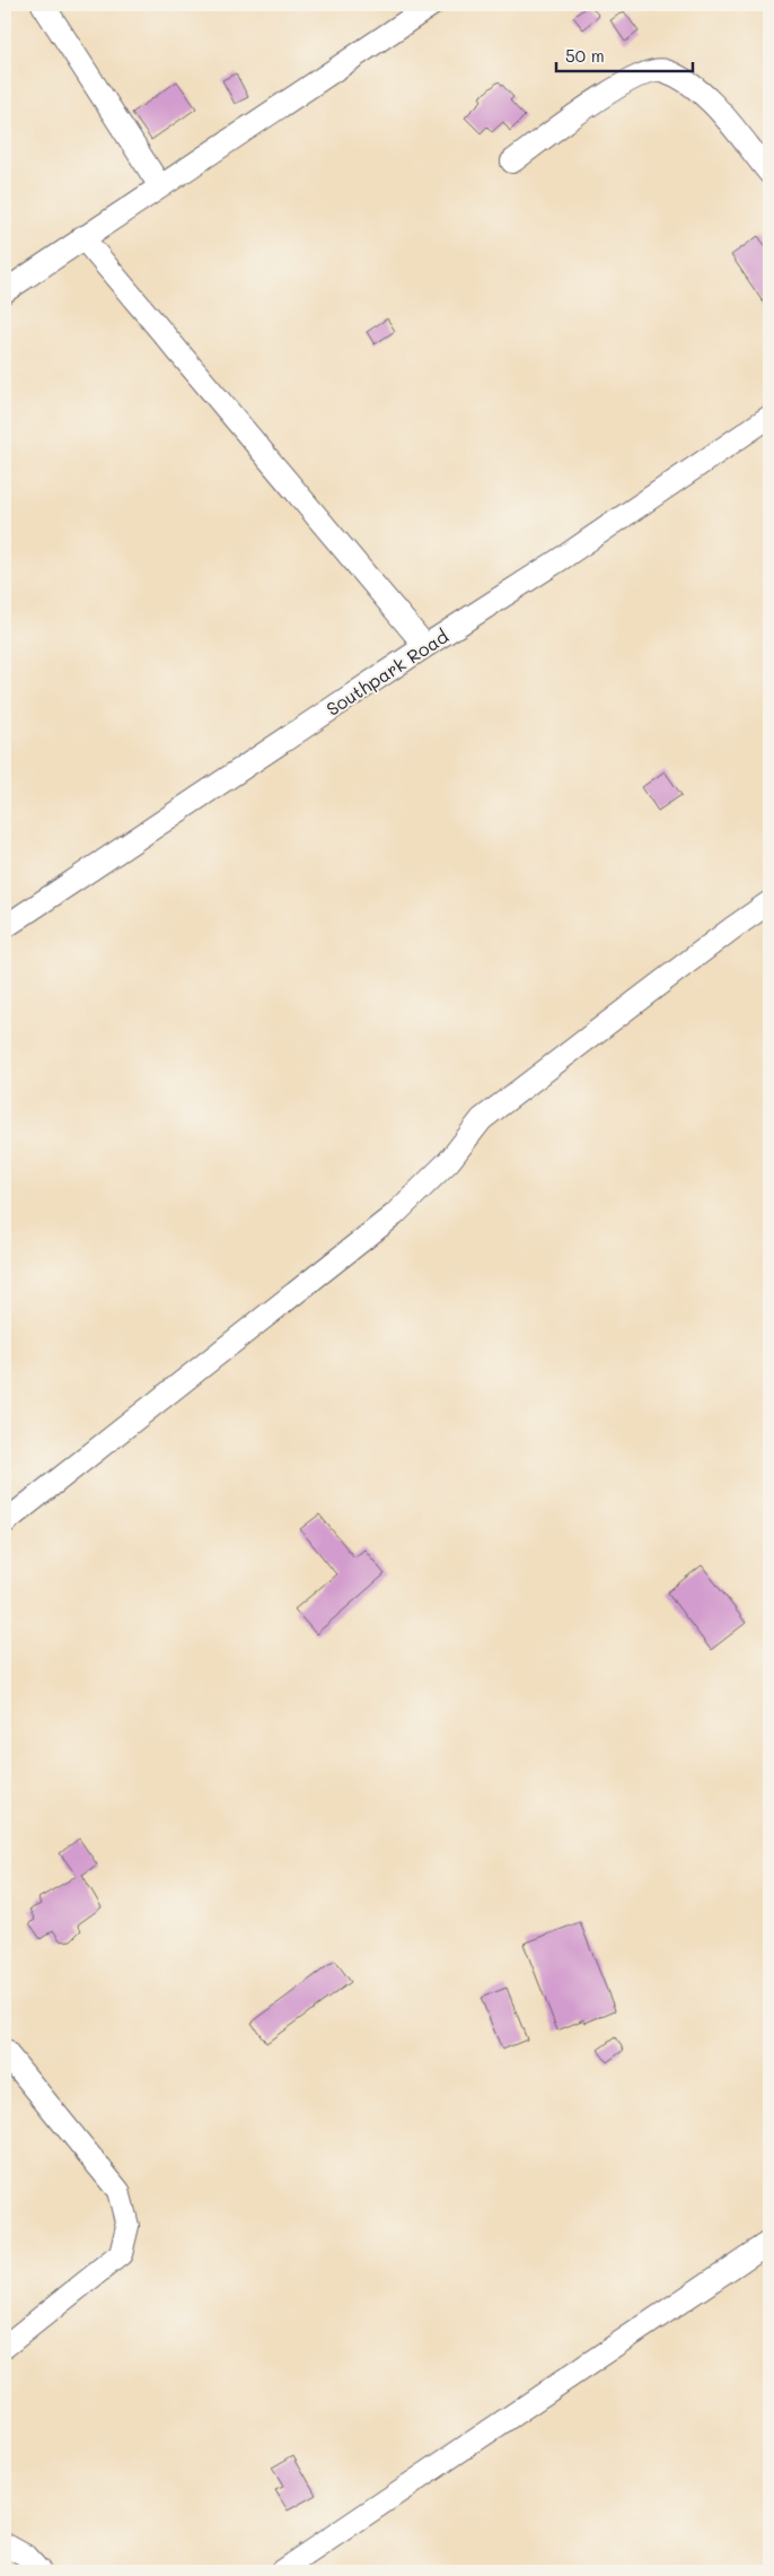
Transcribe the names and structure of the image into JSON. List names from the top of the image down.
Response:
{
  "streets": {
    "street": ["Southpark Road"]
  },
  "scale_bar": "50 m"
}
